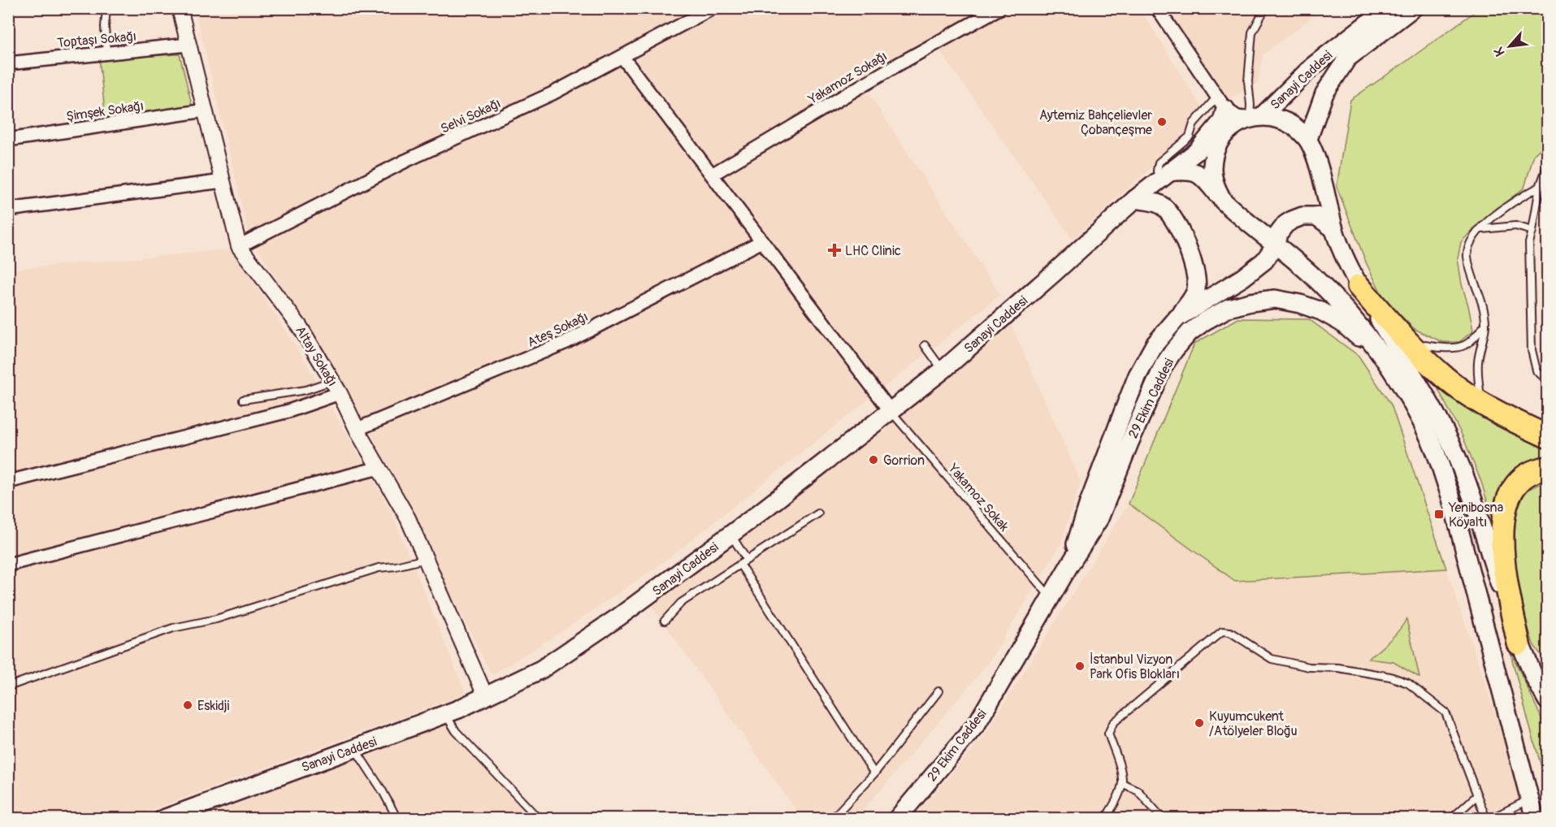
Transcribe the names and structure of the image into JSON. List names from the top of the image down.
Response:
{
  "streets": {
    "main road": ["Sanayi Caddesi", "29 Ekim Caddesi"],
    "street": [
      "Toptaşı Sokağı",
      "Yakamoz Sokağı",
      "Şimşek Sokağı",
      "Selvi Sokağı",
      "Ateş Sokağı",
      "Altay Sokağı"
    ],
    "lane": ["Yakamoz Sokak"]
  },
  "crossings": [
    ["Toptaşı Sokağı", "Altay Sokağı"],
    ["Sanayi Caddesi", "Altay Sokağı"],
    ["Sanayi Caddesi", "Yakamoz Sokak"],
    ["Şimşek Sokağı", "Altay Sokağı"],
    ["Selvi Sokağı", "Altay Sokağı"],
    ["Ateş Sokağı", "Altay Sokağı"],
    ["29 Ekim Caddesi", "Yakamoz Sokak"]
  ],
  "places": {
    "other": [
      "Aytemiz Bahçelievler Çobançeşme",
      "Gorrion",
      "İstanbul Vizyon Park Ofis Blokları",
      "Eskidji",
      "Kuyumcukent /Atölyeler Bloğu"
    ],
    "health": ["LHC Clinic"],
    "transit": ["Yenibosna Köyaltı"]
  },
  "north": "bottom left"
}
